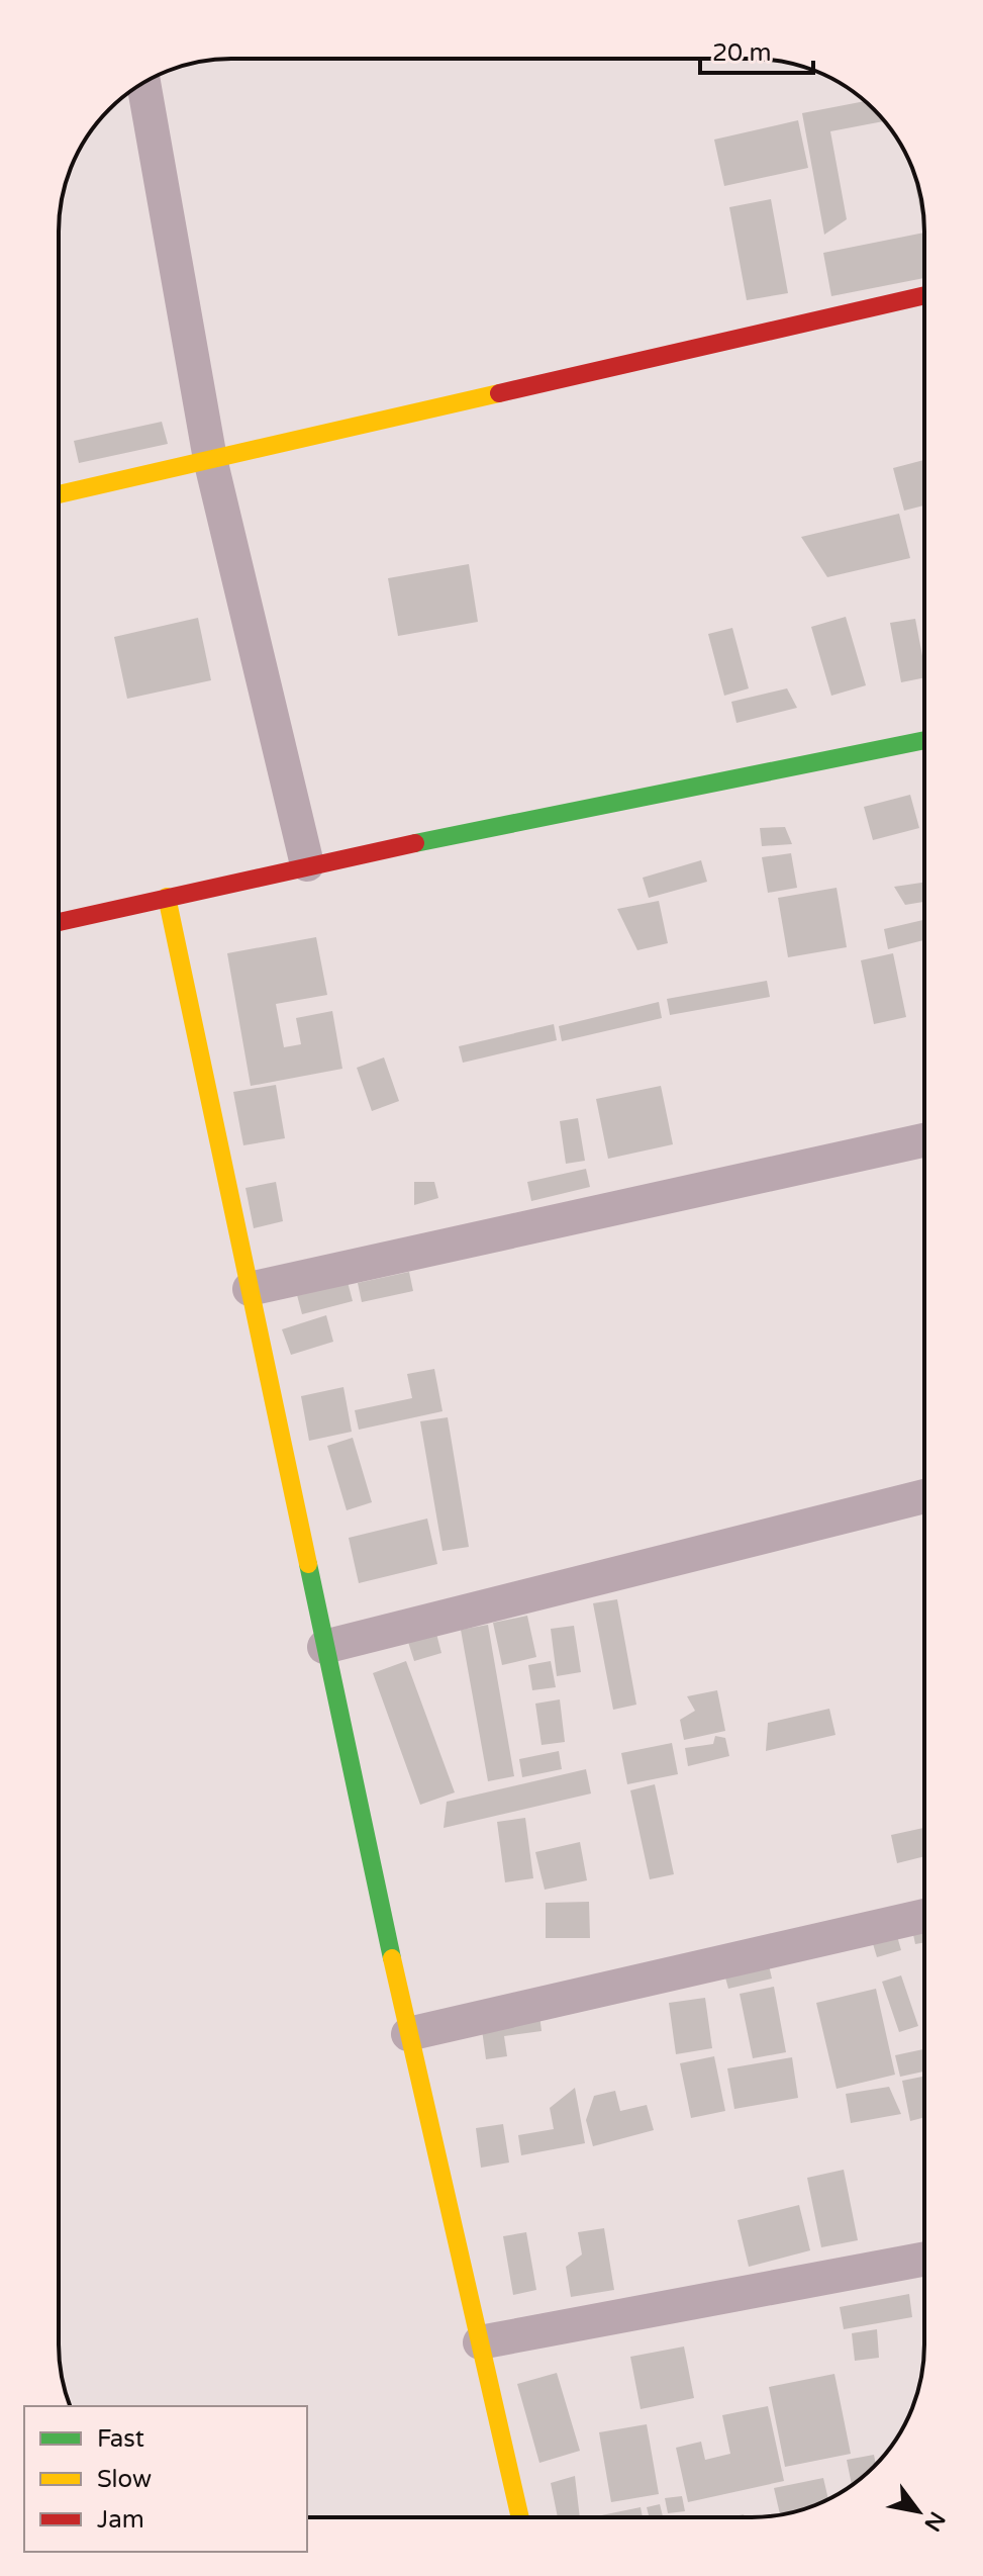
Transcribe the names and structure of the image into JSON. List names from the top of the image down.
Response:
{
  "legend": ["Fast", "Slow", "Jam"],
  "scale_bar": "20 m",
  "north": "bottom right"
}
